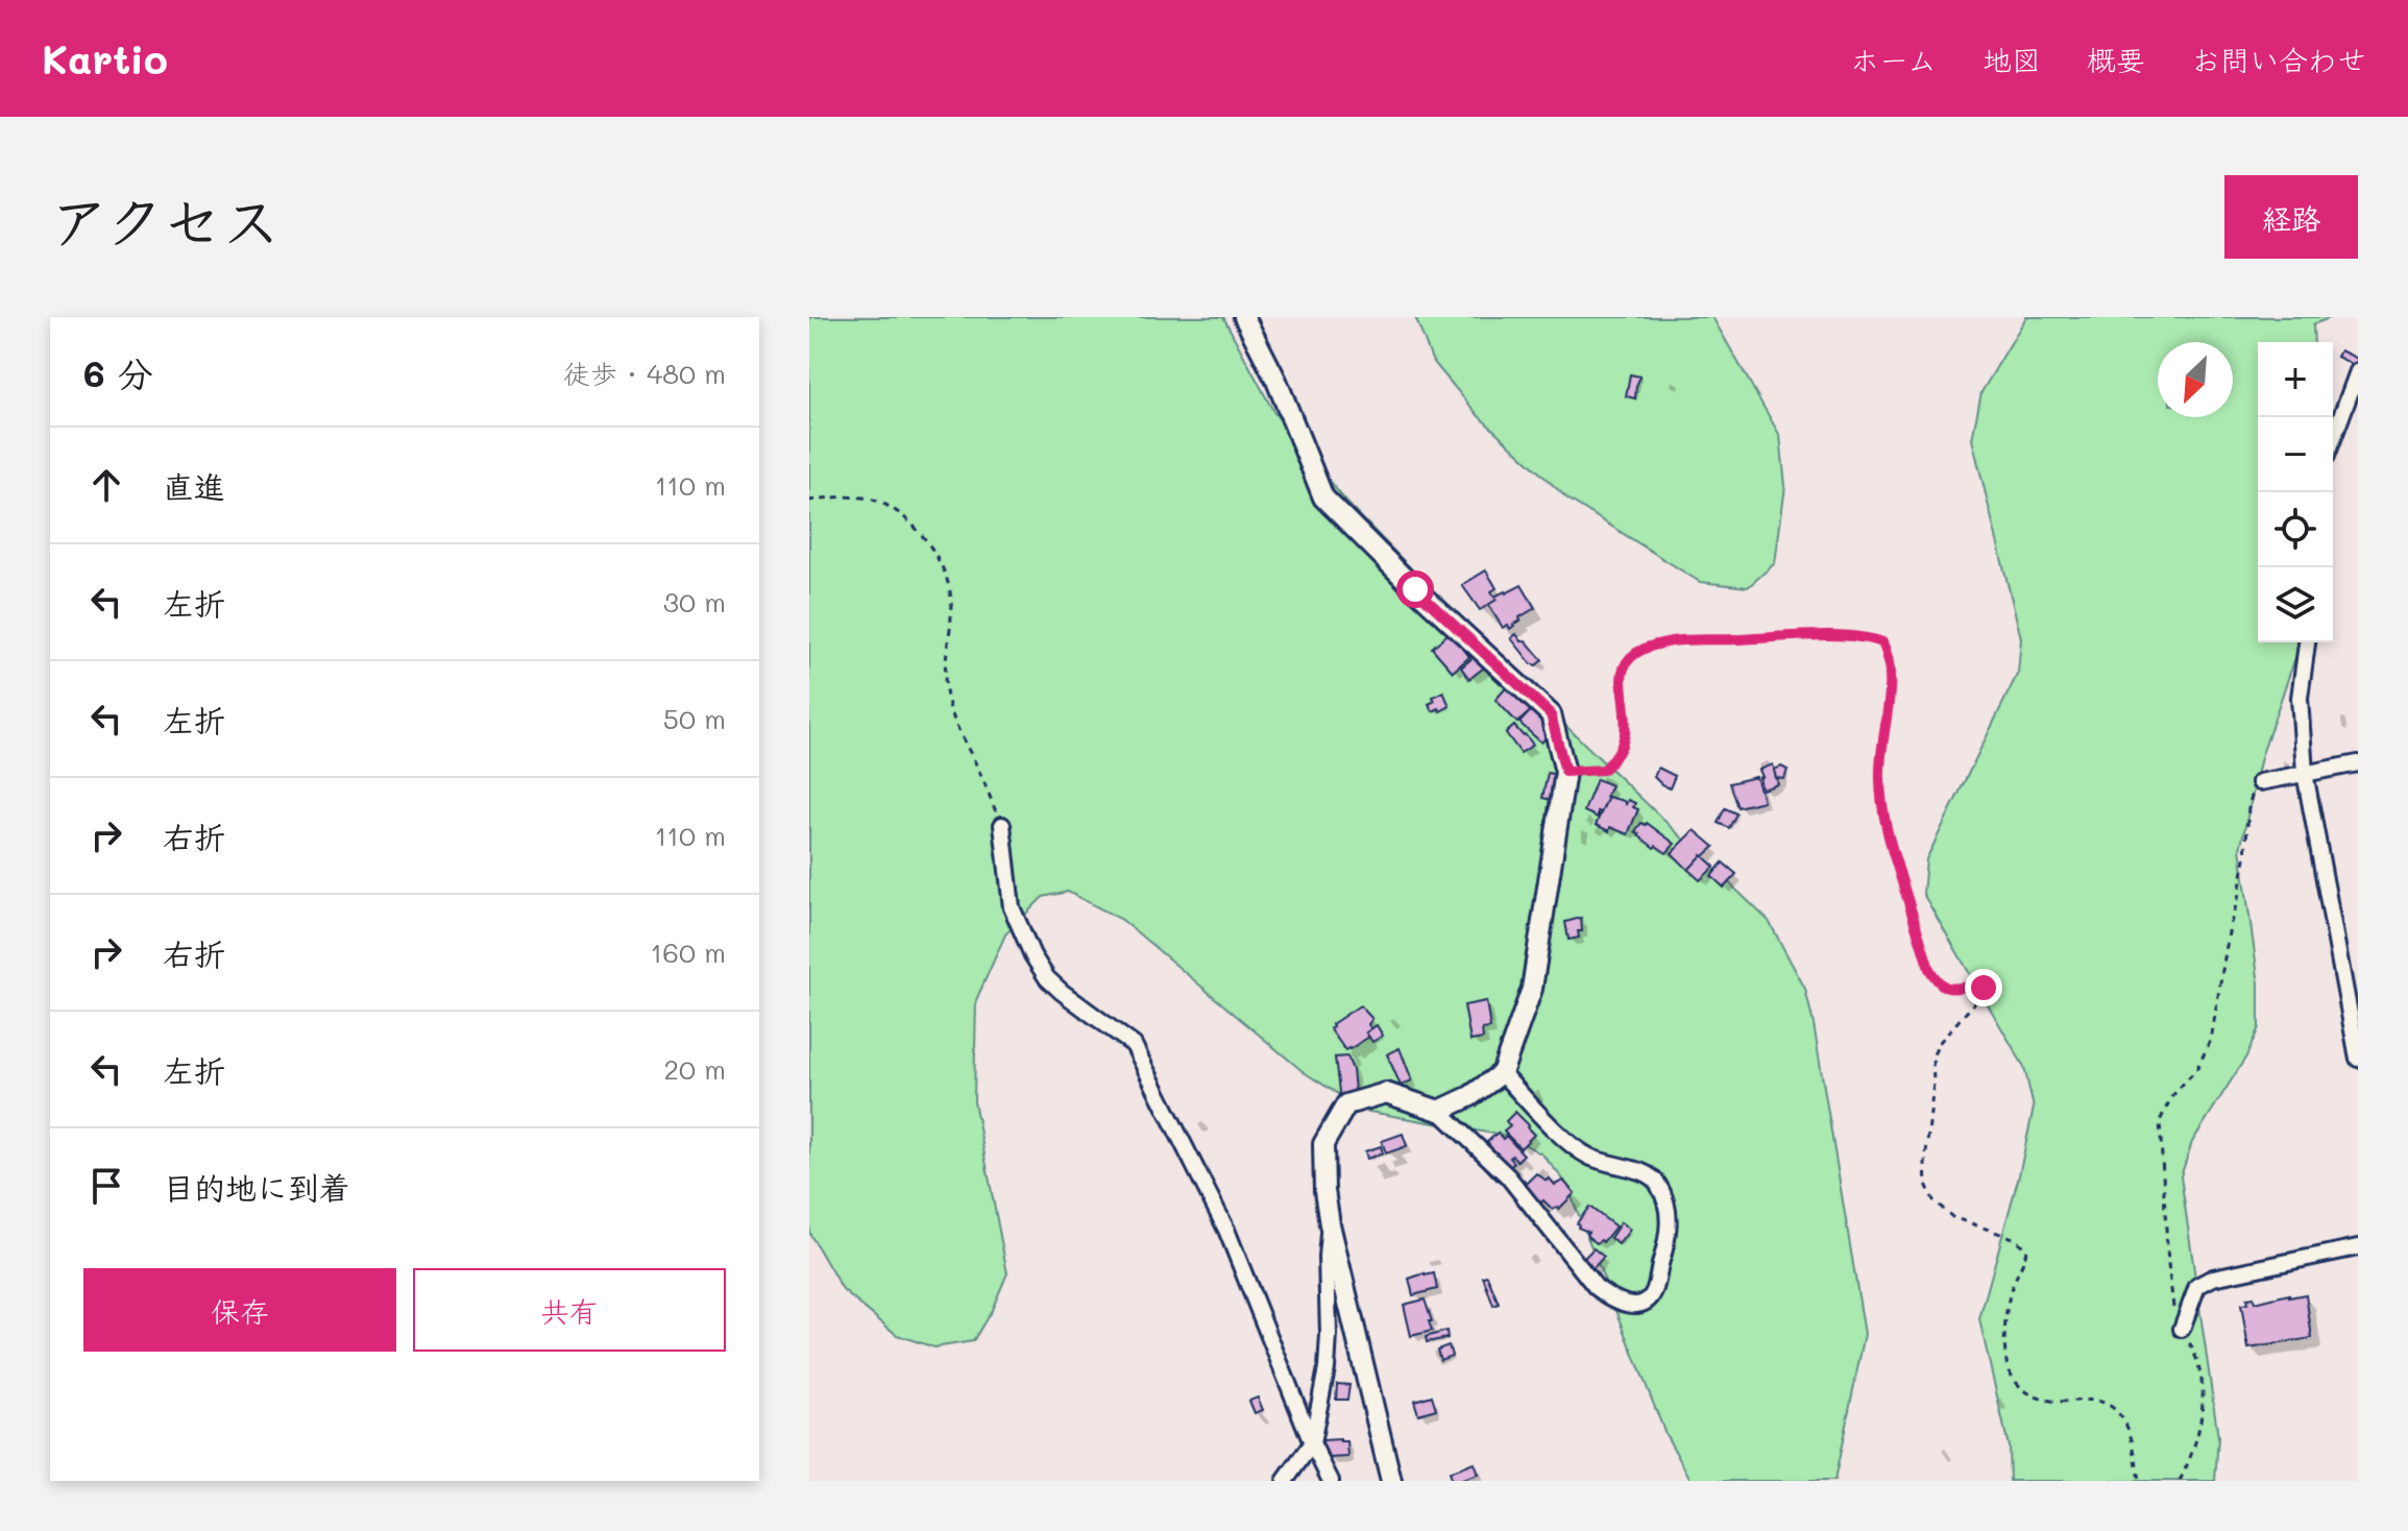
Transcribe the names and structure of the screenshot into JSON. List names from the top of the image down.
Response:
{
  "north": "bottom left",
  "page": {
    "header": "Kartio",
    "nav": [
      "ホーム",
      "地図",
      "概要",
      "お問い合わせ"
    ],
    "title": "アクセス",
    "buttons": [
      "経路",
      ["保存", "共有"]
    ],
    "heading": ["6 分", "徒歩 · 480 m"],
    "map_buttons": ["+", "−"],
    "list": [
      ["直進", "110 m"],
      ["左折", "30 m"],
      ["左折", "50 m"],
      ["右折", "110 m"],
      ["右折", "160 m"],
      ["左折", "20 m"],
      "目的地に到着"
    ]
  }
}
